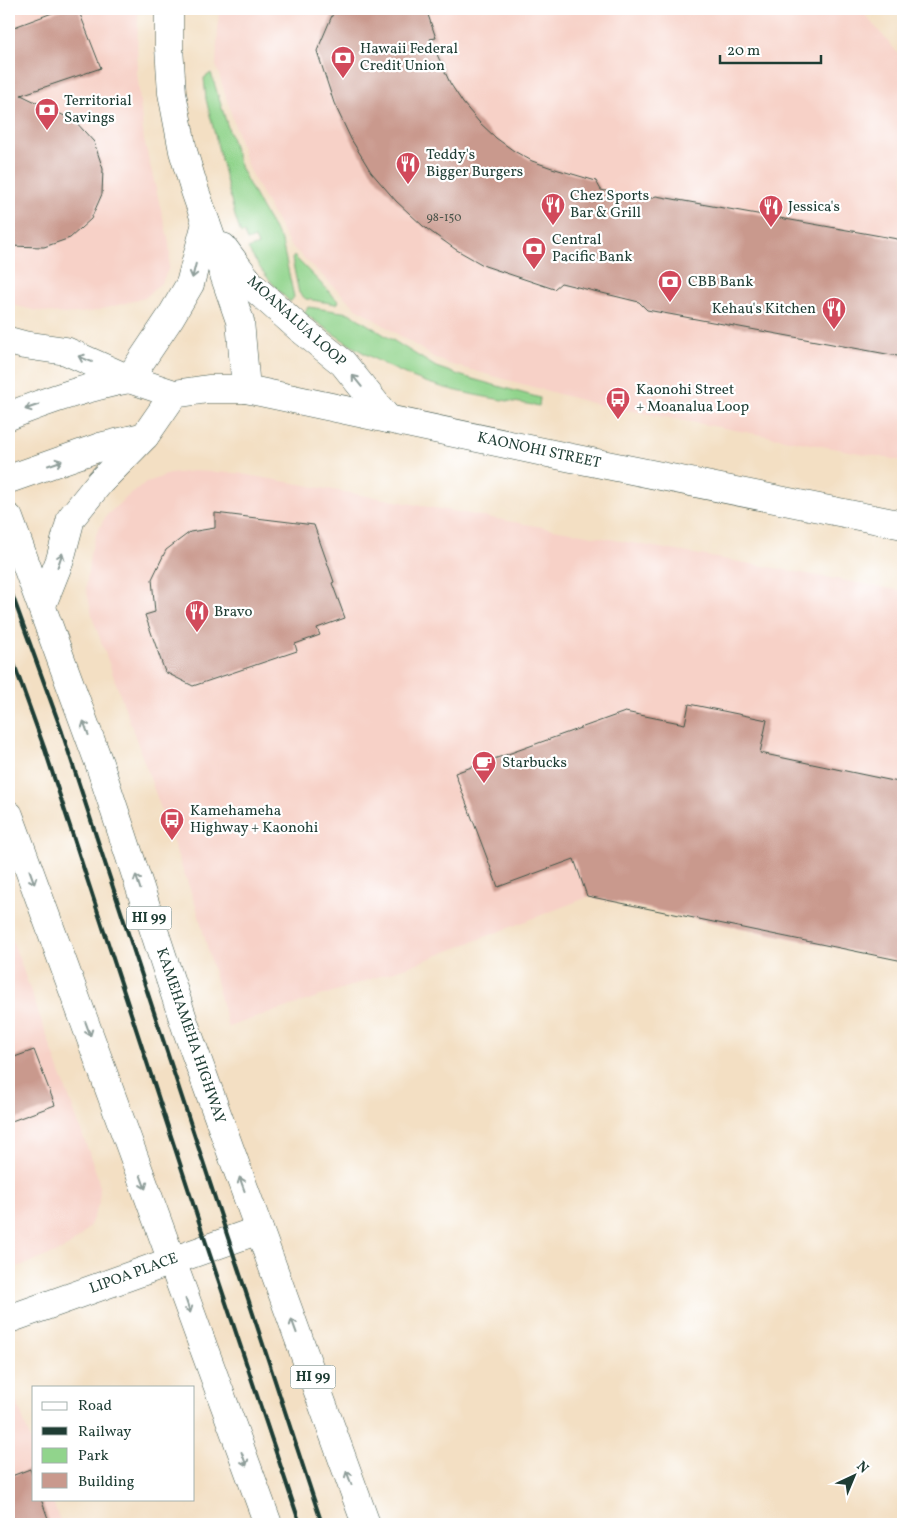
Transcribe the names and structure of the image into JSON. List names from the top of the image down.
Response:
{
  "streets": {
    "street": [
      "MOANALUA LOOP",
      "KAONOHI STREET",
      "HI 99",
      "KAMEHAMEHA HIGHWAY",
      "LIPOA PLACE"
    ]
  },
  "crossings": [
    ["MOANALUA LOOP", "KAONOHI STREET"],
    ["KAMEHAMEHA HIGHWAY", "LIPOA PLACE"]
  ],
  "one_way": ["MOANALUA LOOP"],
  "places": {
    "bank": [
      "Hawaii Federal Credit Union",
      "Territorial Savings",
      "Central Pacific Bank",
      "CBB Bank"
    ],
    "restaurant": [
      "Teddy's Bigger Burgers",
      "Chez Sports Bar & Grill",
      "Jessica's",
      "Kehau's Kitchen",
      "Bravo"
    ],
    "bus stop": ["Kaonohi Street + Moanalua Loop", "Kamehameha Highway + Kaonohi"],
    "cafe": ["Starbucks"]
  },
  "house_numbers": ["98-150"],
  "legend": [
    "Road",
    "Railway",
    "Park",
    "Building"
  ],
  "scale_bar": "20 m",
  "north": "top right"
}
